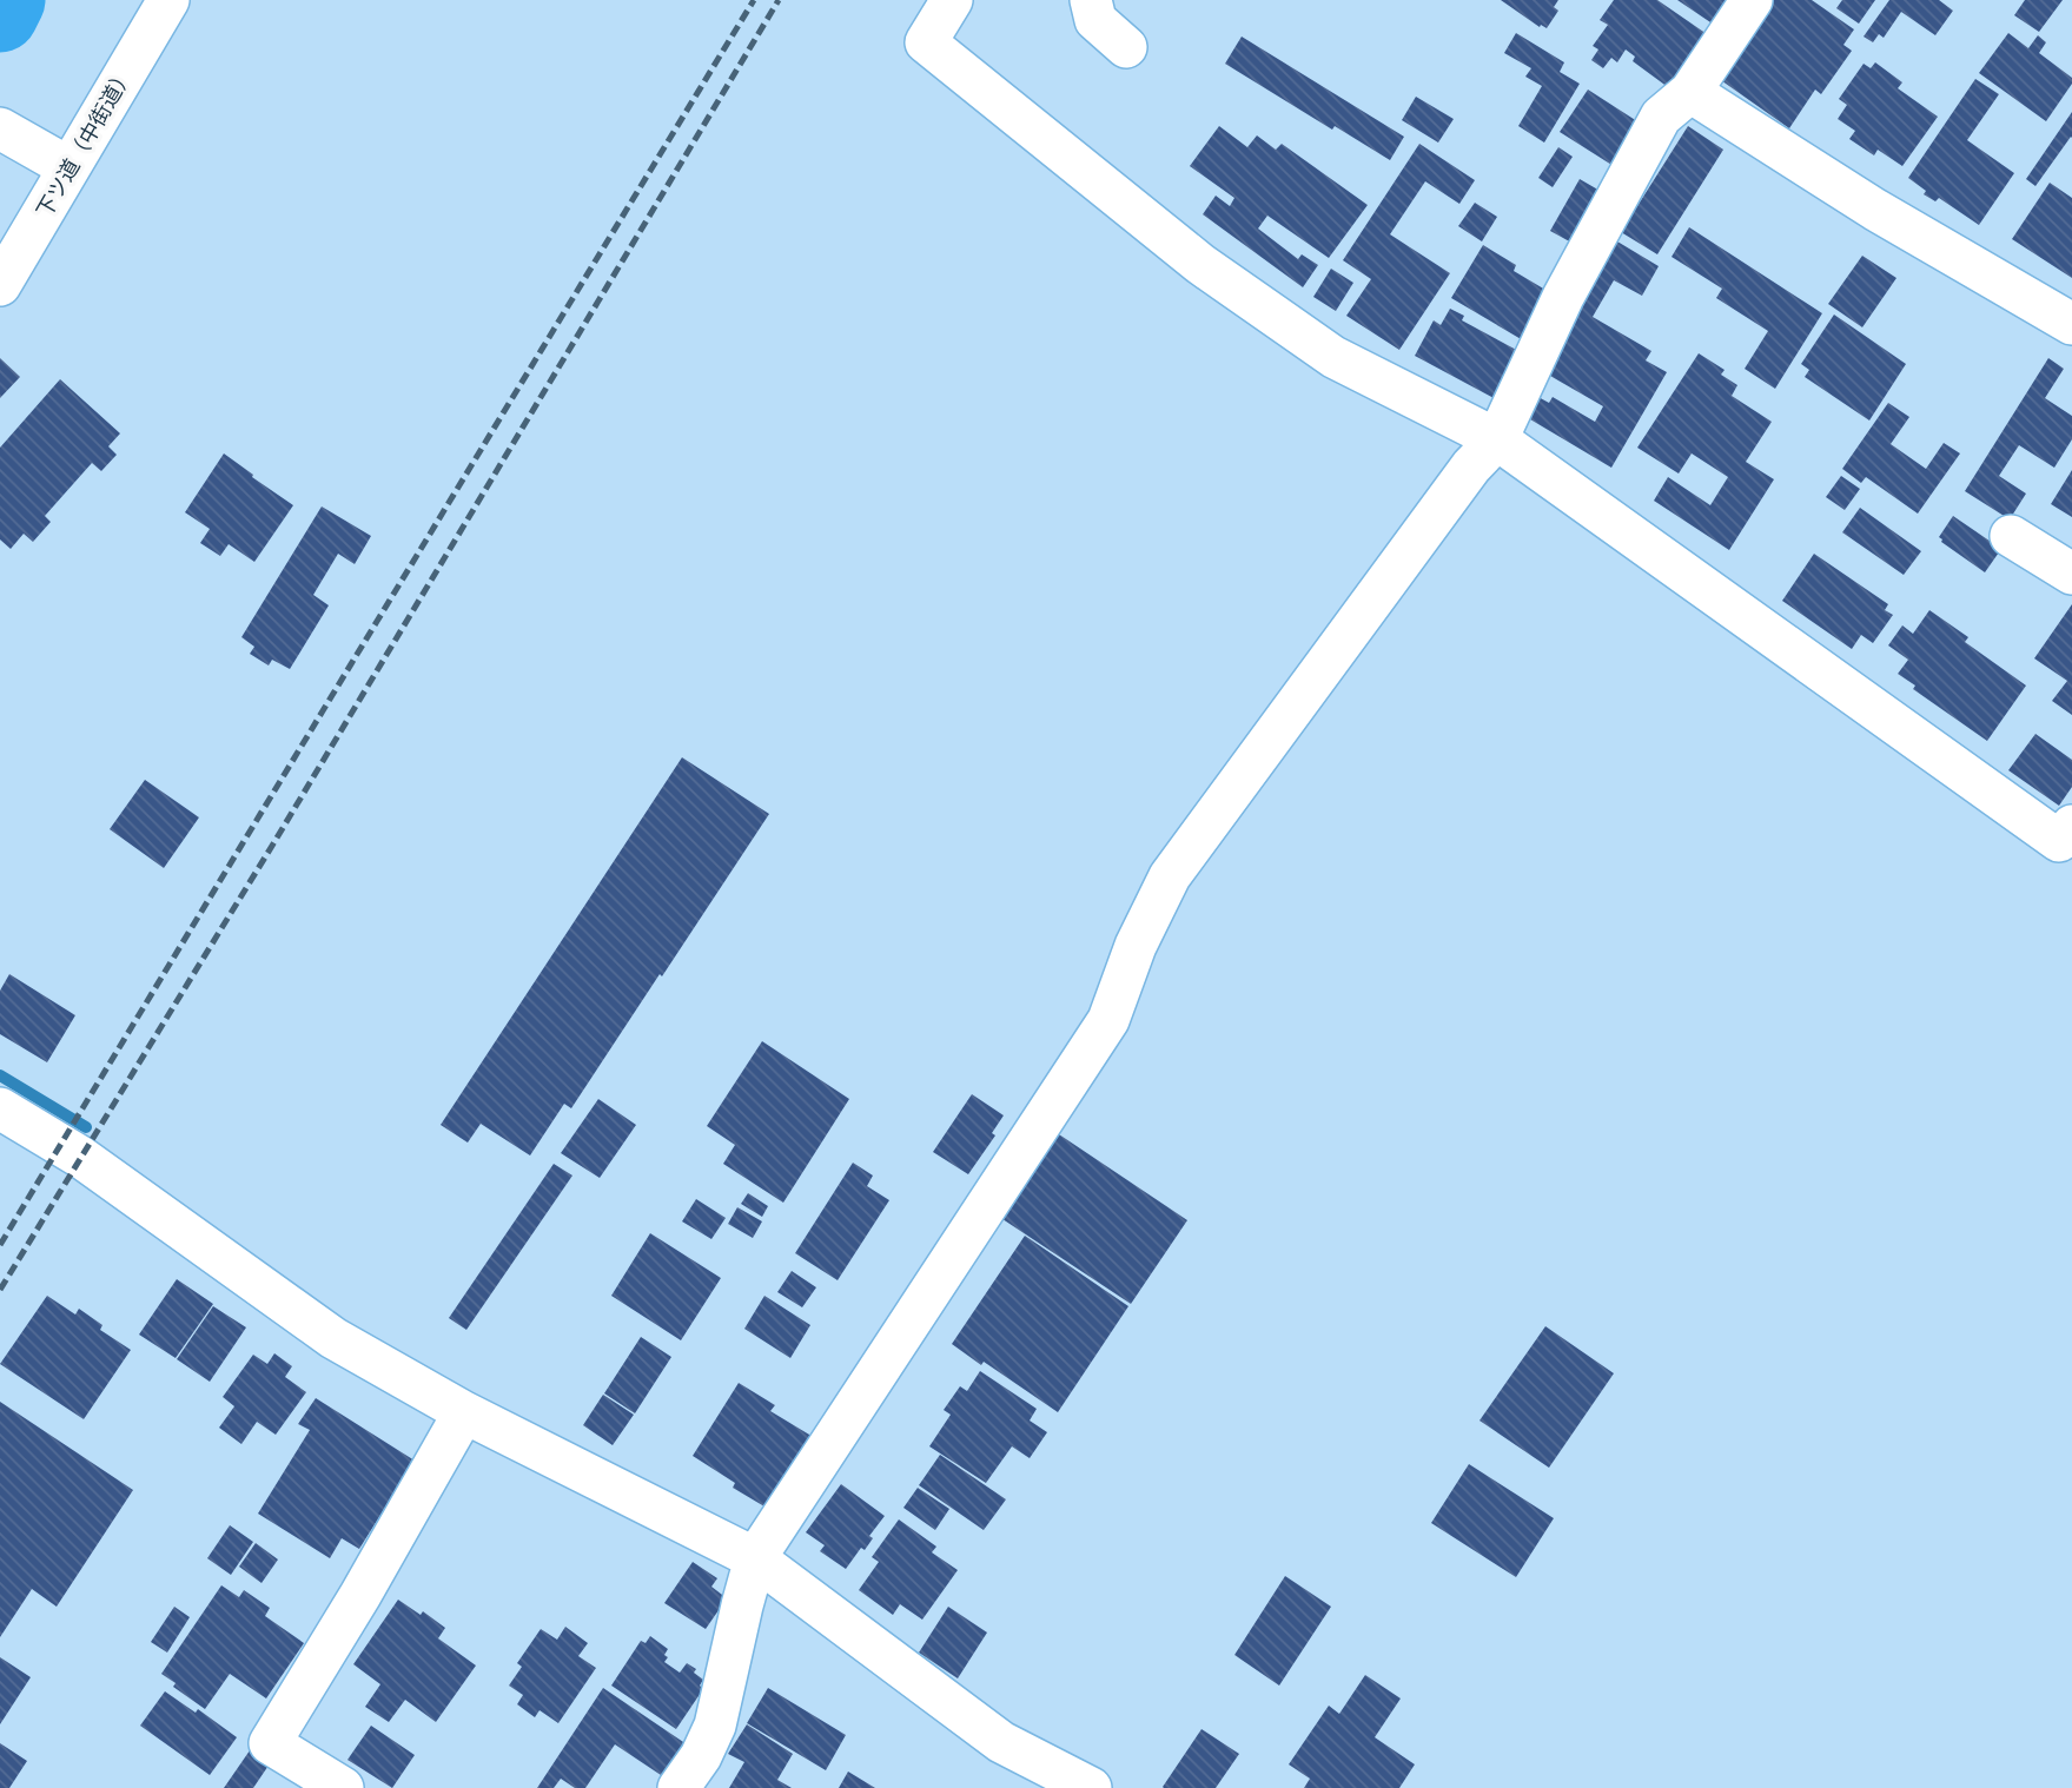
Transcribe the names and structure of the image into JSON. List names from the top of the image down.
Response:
{
  "streets": {
    "street": ["下ツ道（中街道）"]
  }
}
